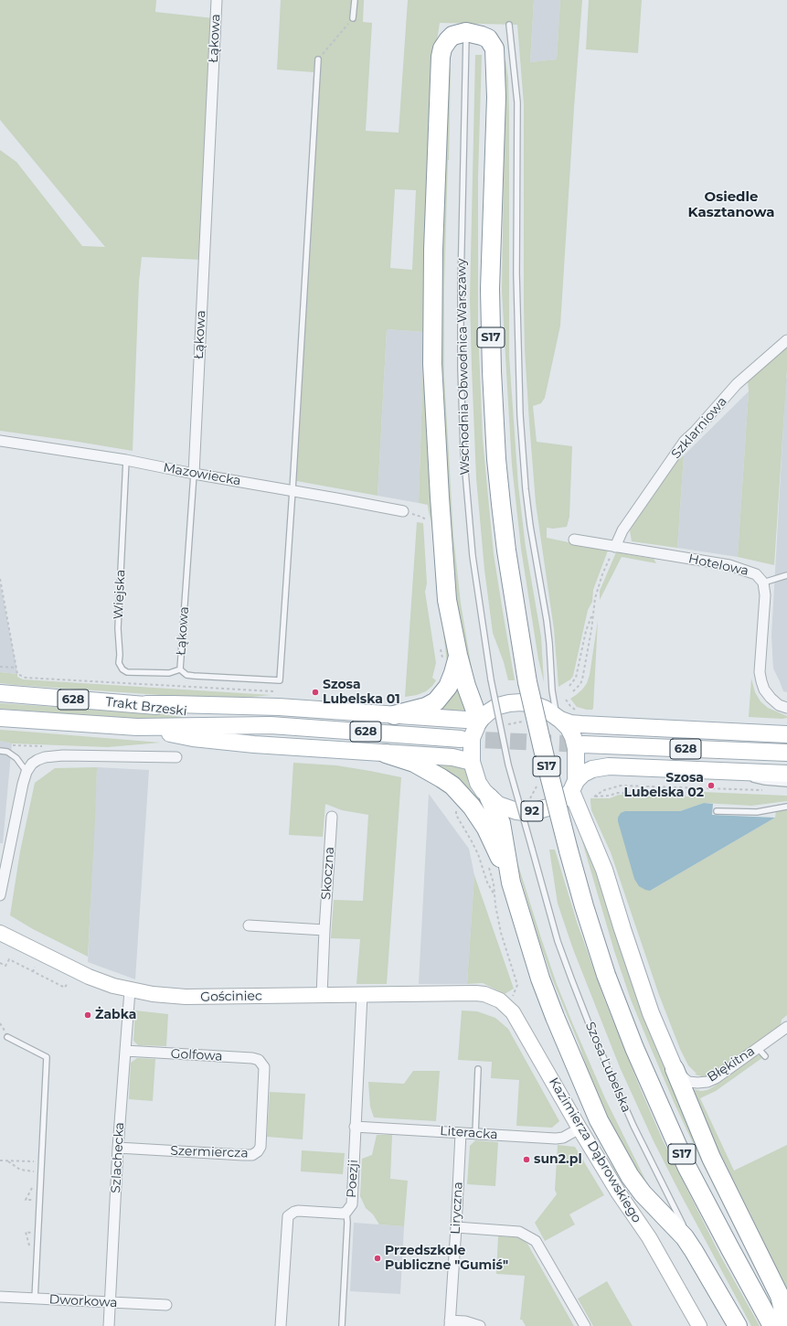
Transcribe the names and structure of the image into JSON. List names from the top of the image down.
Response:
{
  "streets": {
    "highway": ["S17", "Szosa Lubelska"],
    "main road": ["628", "Trakt Brzeski", "92"],
    "street": [
      "Łąkowa",
      "Szklarniowa",
      "Mazowiecka",
      "Hotelowa",
      "Skoczna",
      "Gościniec",
      "Golfowa",
      "Błękitna",
      "Literacka",
      "Kazimierza Dąbrowskiego",
      "Szermiercza",
      "Szlachecka",
      "Poezji",
      "Liryczna",
      "Dworkowa"
    ],
    "lane": ["Wschodnia Obwodnica Warszawy", "Wiejska"]
  },
  "crossings": [
    ["Łąkowa", "Mazowiecka"],
    ["Łąkowa", "Wiejska"],
    ["S17", "Wschodnia Obwodnica Warszawy"],
    ["Wschodnia Obwodnica Warszawy", "Szosa Lubelska"],
    ["Szklarniowa", "Hotelowa"],
    ["Mazowiecka", "Wiejska"],
    ["Skoczna", "Gościniec"],
    ["Gościniec", "Kazimierza Dąbrowskiego"],
    ["Gościniec", "Szlachecka"],
    ["Gościniec", "Poezji"],
    ["Golfowa", "Szermiercza"],
    ["Golfowa", "Szlachecka"],
    ["Literacka", "Kazimierza Dąbrowskiego"],
    ["Literacka", "Poezji"],
    ["Literacka", "Liryczna"],
    ["Szermiercza", "Szlachecka"],
    ["Szlachecka", "Dworkowa"]
  ],
  "districts": ["Osiedle Kasztanowa"],
  "places": [
    "Szosa Lubelska 01",
    "Szosa Lubelska 02",
    "Żabka",
    "sun2.pl",
    "Przedszkole Publiczne \"Gumiś\""
  ]
}
